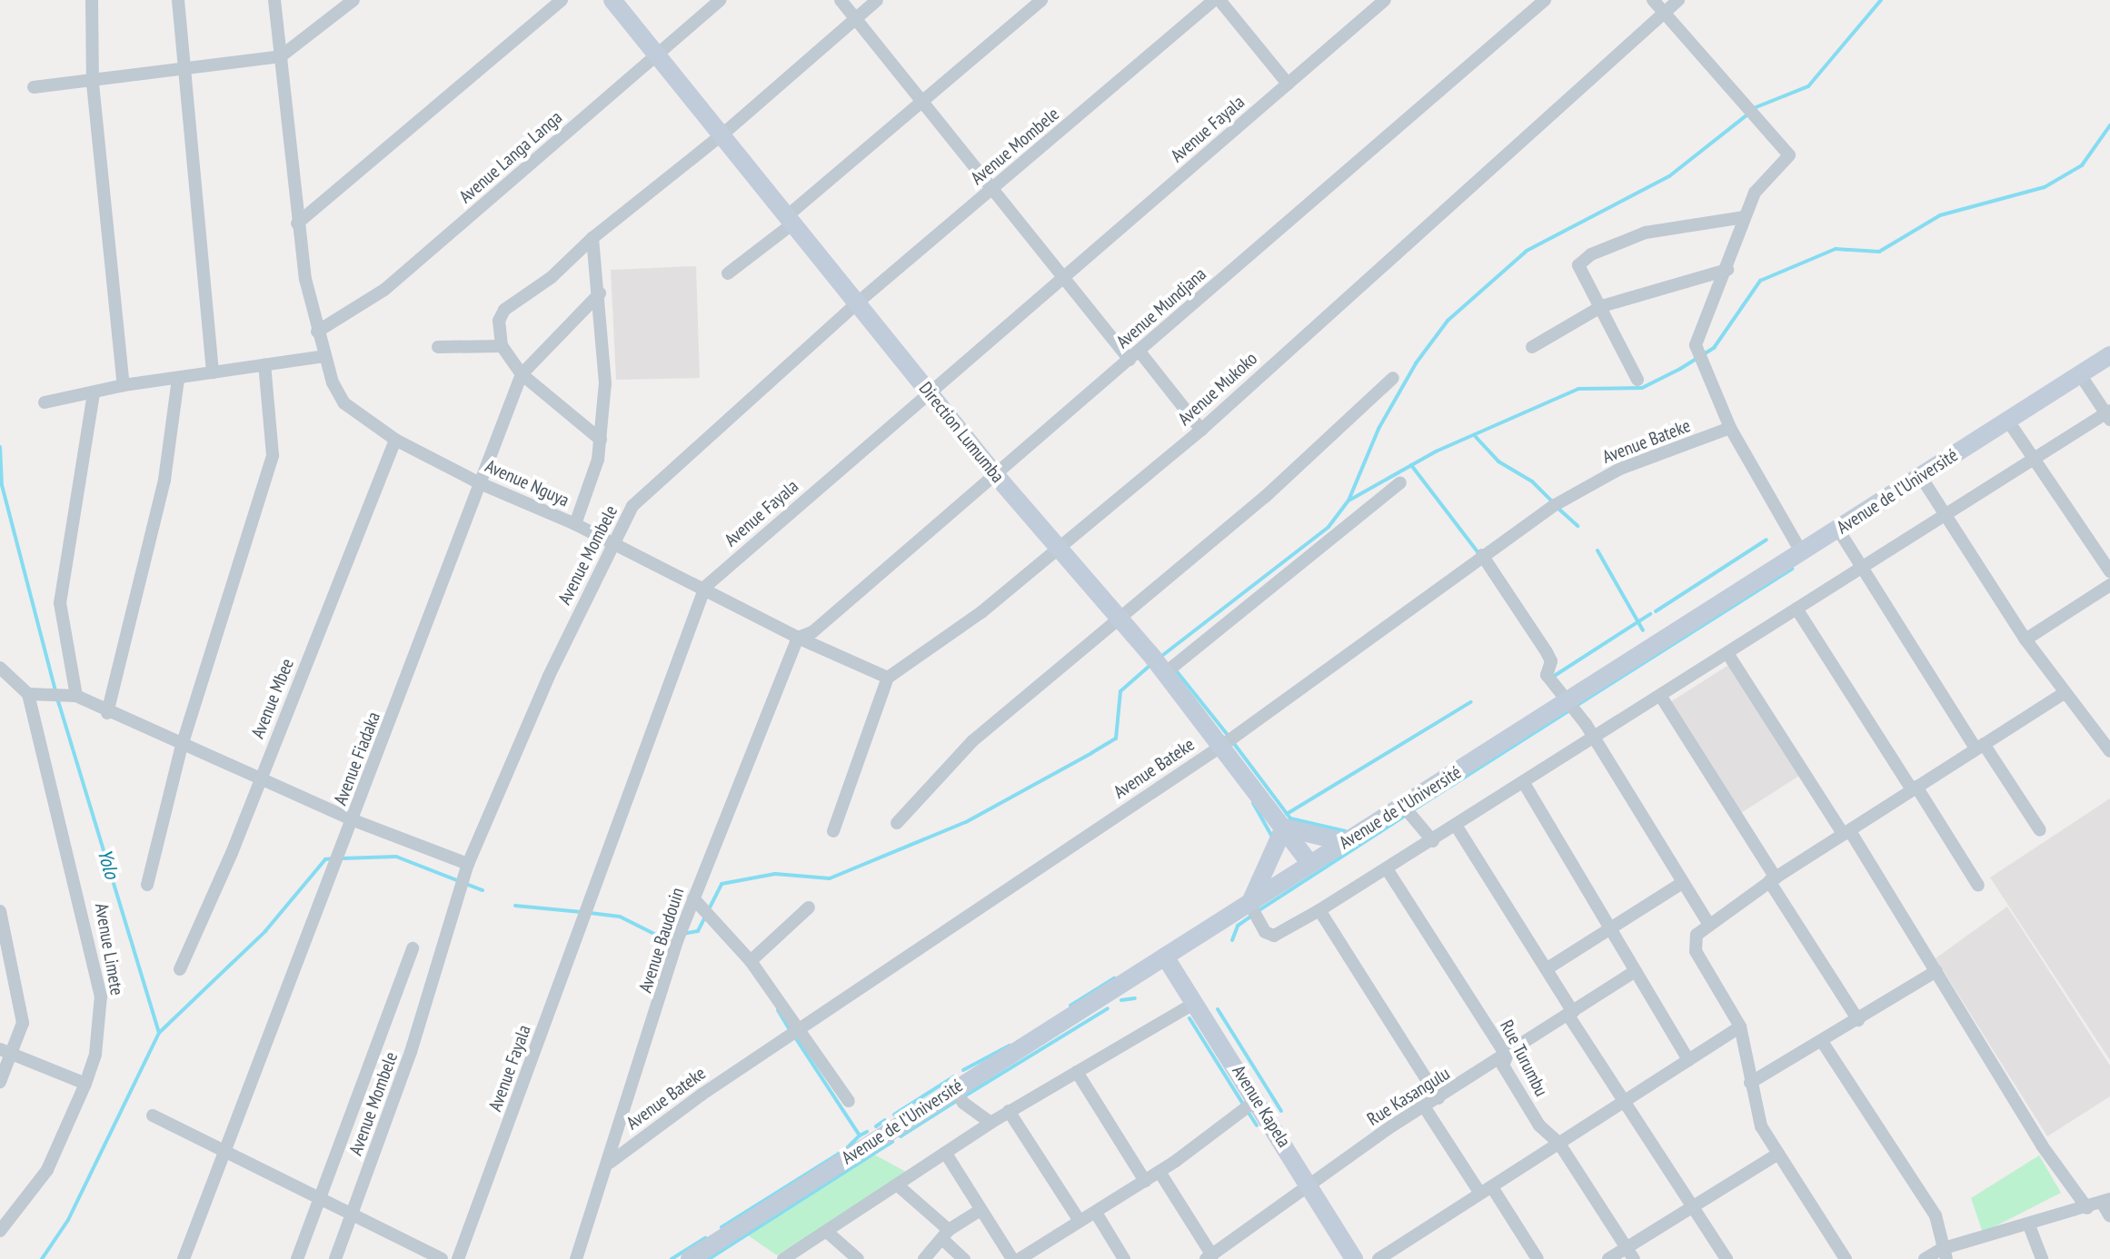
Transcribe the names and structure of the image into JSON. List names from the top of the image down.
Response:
{
  "streets": {
    "main road": ["Direction Lumumba", "Avenue de l’Université", "Avenue Kapela"],
    "street": [
      "Avenue Fayala",
      "Avenue Mombele",
      "Avenue Langa Langa",
      "Avenue Mundjana",
      "Avenue Mukoko",
      "Avenue Bateke",
      "Avenue Nguya",
      "Avenue Mbee",
      "Avenue Fiadaka",
      "Avenue Baudouin",
      "Avenue Limete",
      "Rue Turumbu",
      "Rue Kasangulu"
    ]
  },
  "crossings": [
    ["Avenue Fayala", "Direction Lumumba"],
    ["Avenue Fayala", "Avenue Nguya"],
    ["Avenue Mombele", "Direction Lumumba"],
    ["Avenue Mombele", "Avenue Nguya"],
    ["Avenue Langa Langa", "Direction Lumumba"],
    ["Avenue Langa Langa", "Avenue Nguya"],
    ["Avenue Mundjana", "Direction Lumumba"],
    ["Avenue Mundjana", "Avenue Nguya"],
    ["Avenue Mundjana", "Avenue Baudouin"],
    ["Avenue Mukoko", "Direction Lumumba"],
    ["Avenue Mukoko", "Avenue Nguya"],
    ["Direction Lumumba", "Avenue Bateke"],
    ["Direction Lumumba", "Avenue de l’Université"],
    ["Avenue Bateke", "Avenue Baudouin"],
    ["Avenue Nguya", "Avenue Mbee"],
    ["Avenue Nguya", "Avenue Fiadaka"],
    ["Avenue Nguya", "Avenue Baudouin"],
    ["Avenue de l’Université", "Avenue Kapela"],
    ["Rue Turumbu", "Rue Kasangulu"],
    ["Rue Kasangulu", "Avenue Kapela"]
  ],
  "water": ["Yolo"]
}
